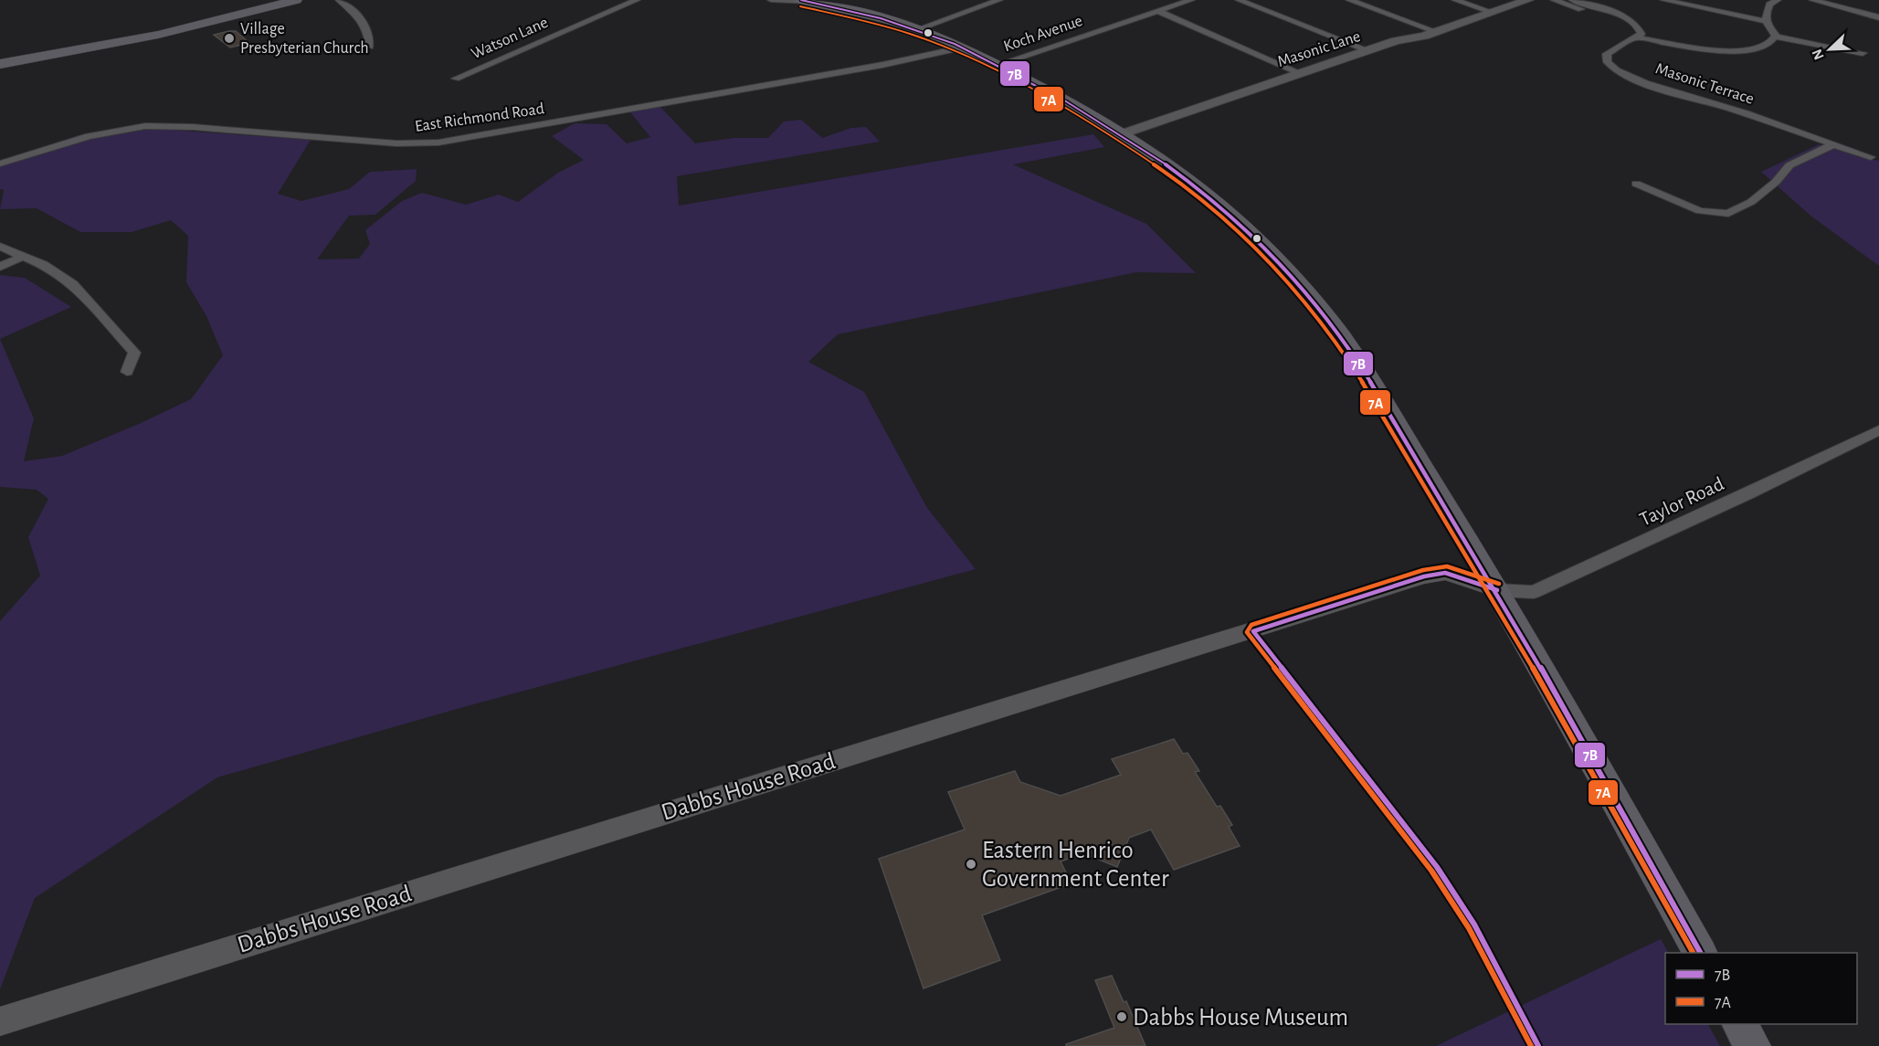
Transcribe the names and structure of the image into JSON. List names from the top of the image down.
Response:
{
  "streets": {
    "main road": ["Masonic Lane"],
    "street": [
      "Koch Avenue",
      "Watson Lane",
      "Masonic Terrace",
      "East Richmond Road",
      "Taylor Road",
      "Dabbs House Road"
    ]
  },
  "crossings": [
    ["Taylor Road", "Dabbs House Road"]
  ],
  "places": ["Village Presbyterian Church", "Eastern Henrico Government Center", "Dabbs House Museum"],
  "lines": ["transit line 7B", "transit line 7A"],
  "legend": ["7B", "7A"],
  "north": "bottom left"
}
